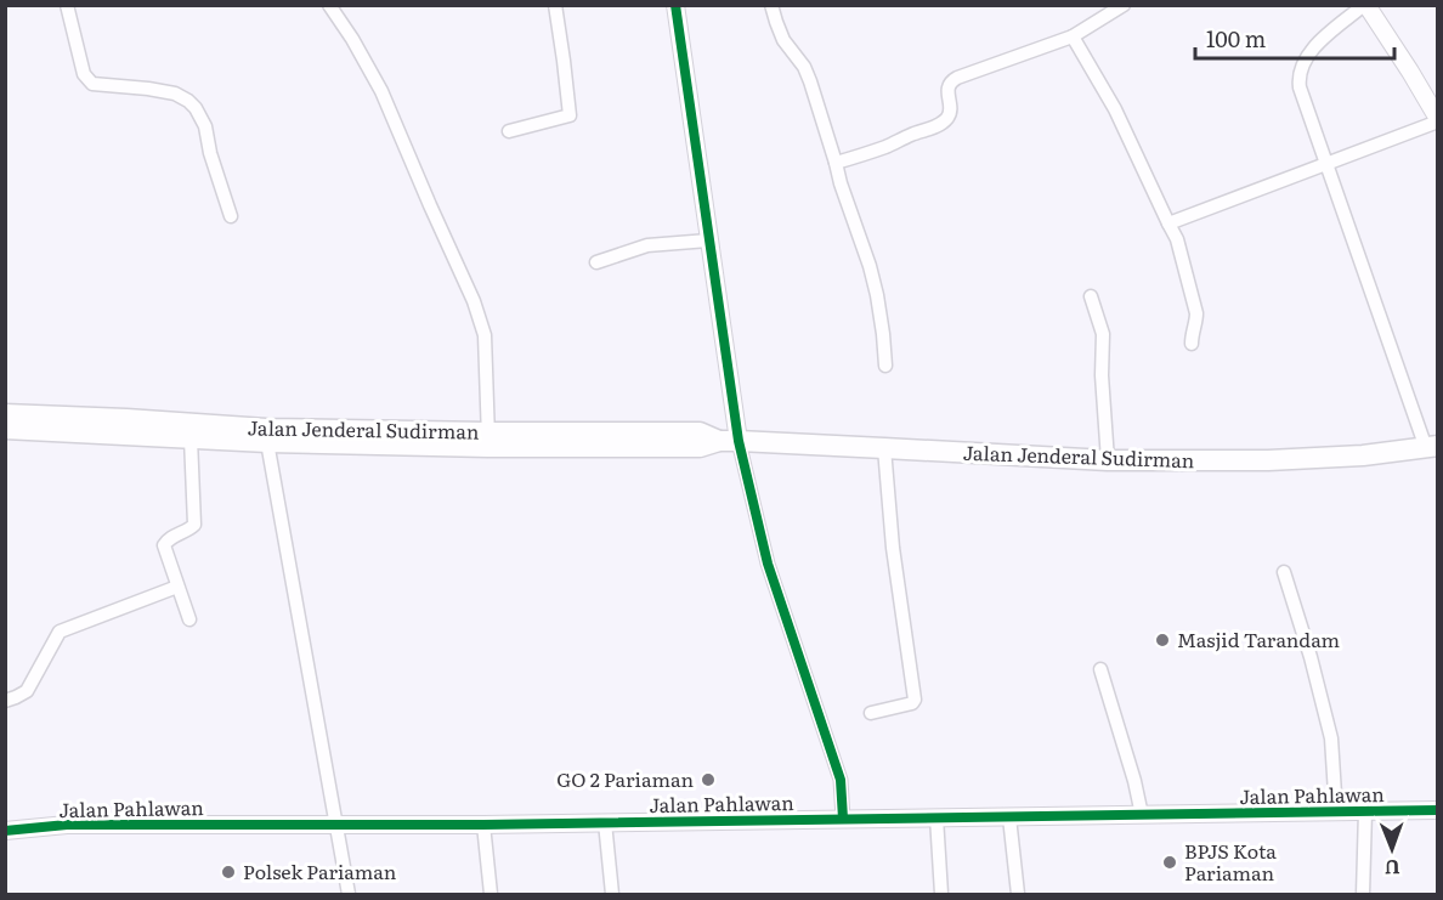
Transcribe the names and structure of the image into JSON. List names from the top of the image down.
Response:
{
  "streets": {
    "main road": ["Jalan Jenderal Sudirman"],
    "street": ["Jalan Pahlawan"]
  },
  "places": [
    "Masjid Tarandam",
    "GO 2 Pariaman",
    "BPJS Kota Pariaman",
    "Polsek Pariaman"
  ],
  "scale_bar": "100 m",
  "north": "bottom"
}
